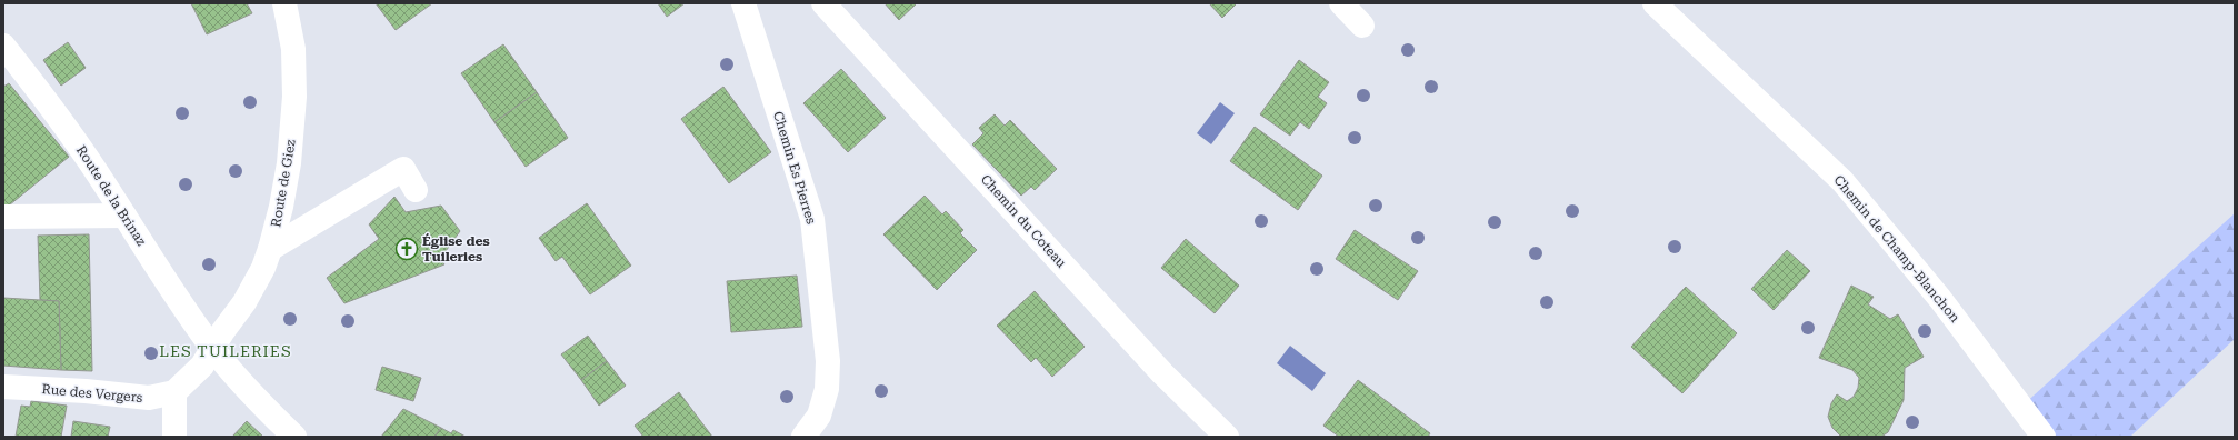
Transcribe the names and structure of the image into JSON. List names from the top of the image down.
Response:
{
  "streets": {
    "street": [
      "Chemin Es Pierres",
      "Route de Giez",
      "Route de la Brinaz",
      "Chemin du Coteau",
      "Chemin de Champ-Blanchon",
      "Rue des Vergers"
    ]
  },
  "crossings": [
    ["Route de Giez", "Route de la Brinaz"],
    ["Route de Giez", "Rue des Vergers"],
    ["Route de la Brinaz", "Rue des Vergers"]
  ],
  "districts": ["LES TUILERIES"],
  "places": {
    "church": ["Église des Tuileries"]
  }
}
